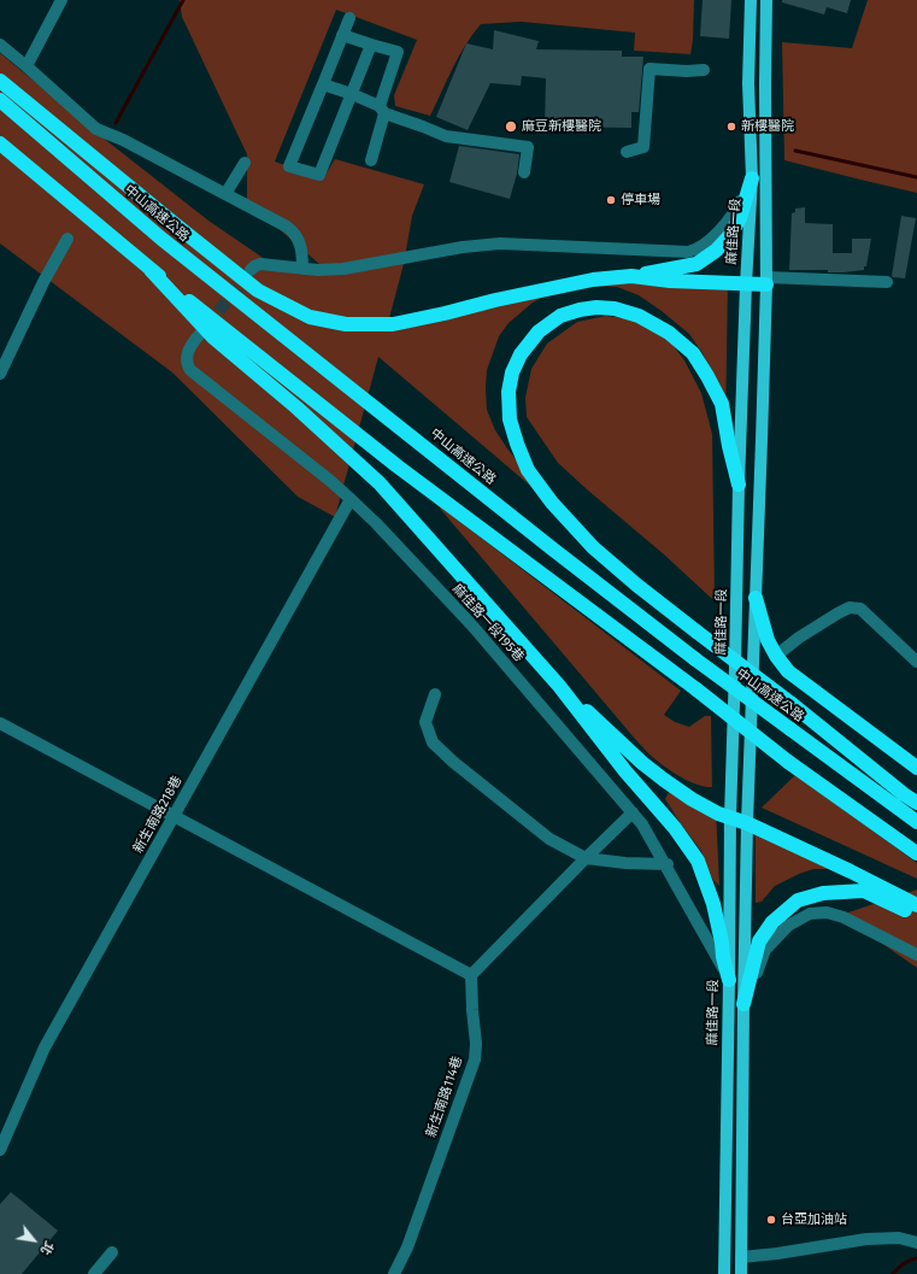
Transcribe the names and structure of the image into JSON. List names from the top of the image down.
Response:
{
  "streets": {
    "highway": ["中山高速公路"],
    "main road": ["麻佳路一段"],
    "lane": ["麻佳路一段195巷", "新生南路218巷", "新生南路114巷"]
  },
  "crossings": [
    ["麻佳路一段", "麻佳路一段195巷"],
    ["麻佳路一段195巷", "新生南路218巷"]
  ],
  "places": [
    "麻豆新樓醫院",
    "新樓醫院",
    "停車場",
    "台亞加油站"
  ],
  "north": "bottom right"
}
